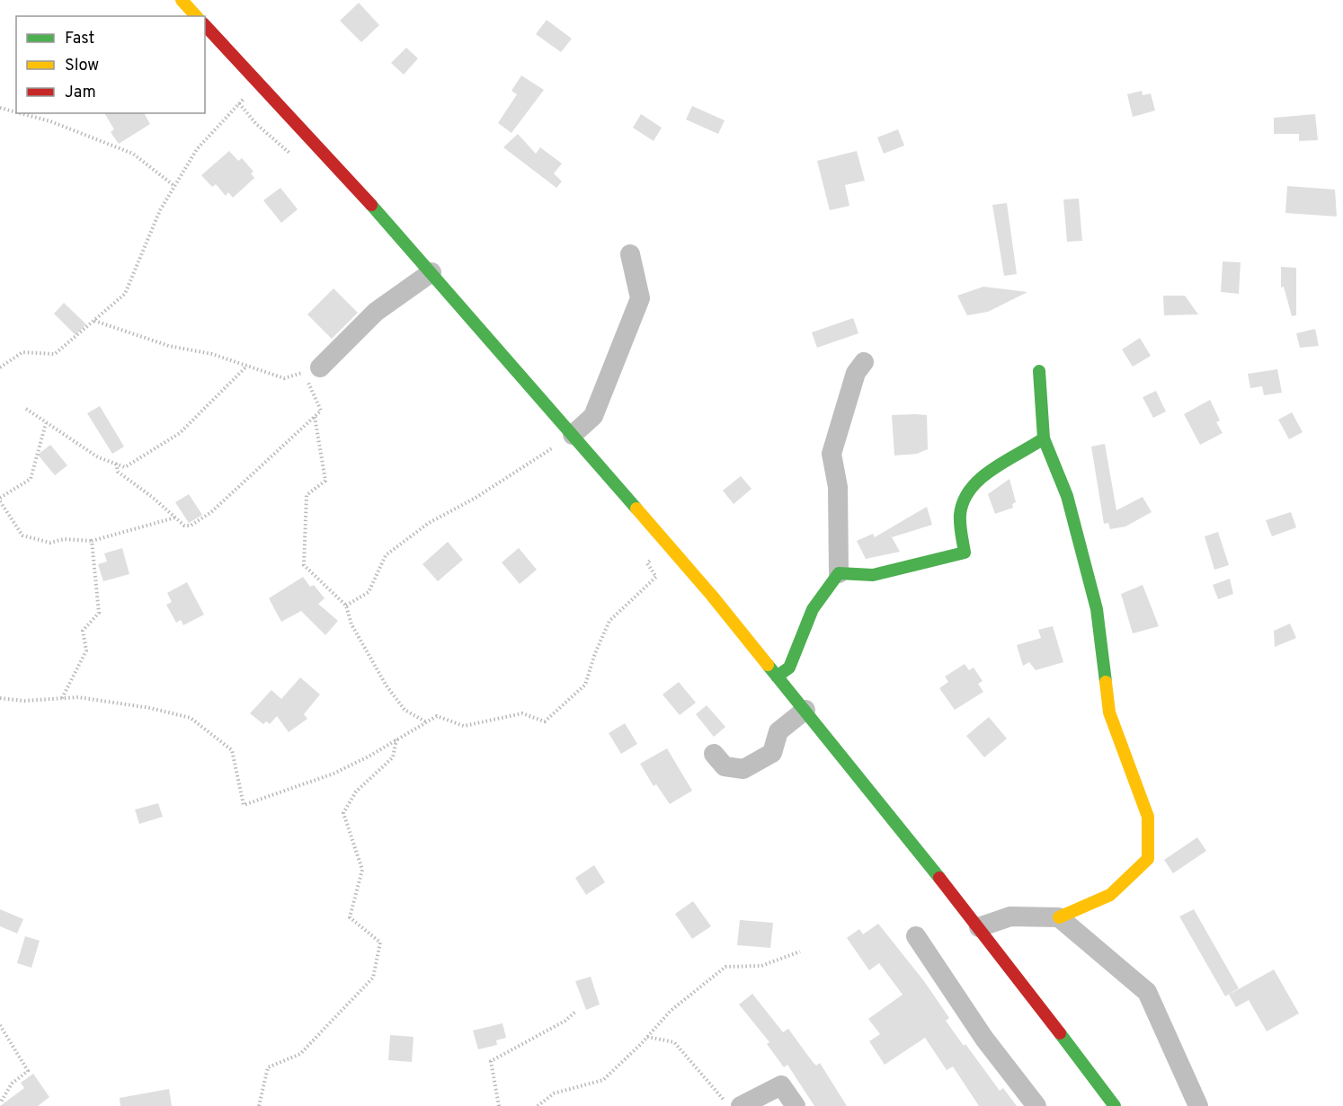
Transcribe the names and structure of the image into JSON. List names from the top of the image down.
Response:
{
  "legend": ["Fast", "Slow", "Jam"]
}
